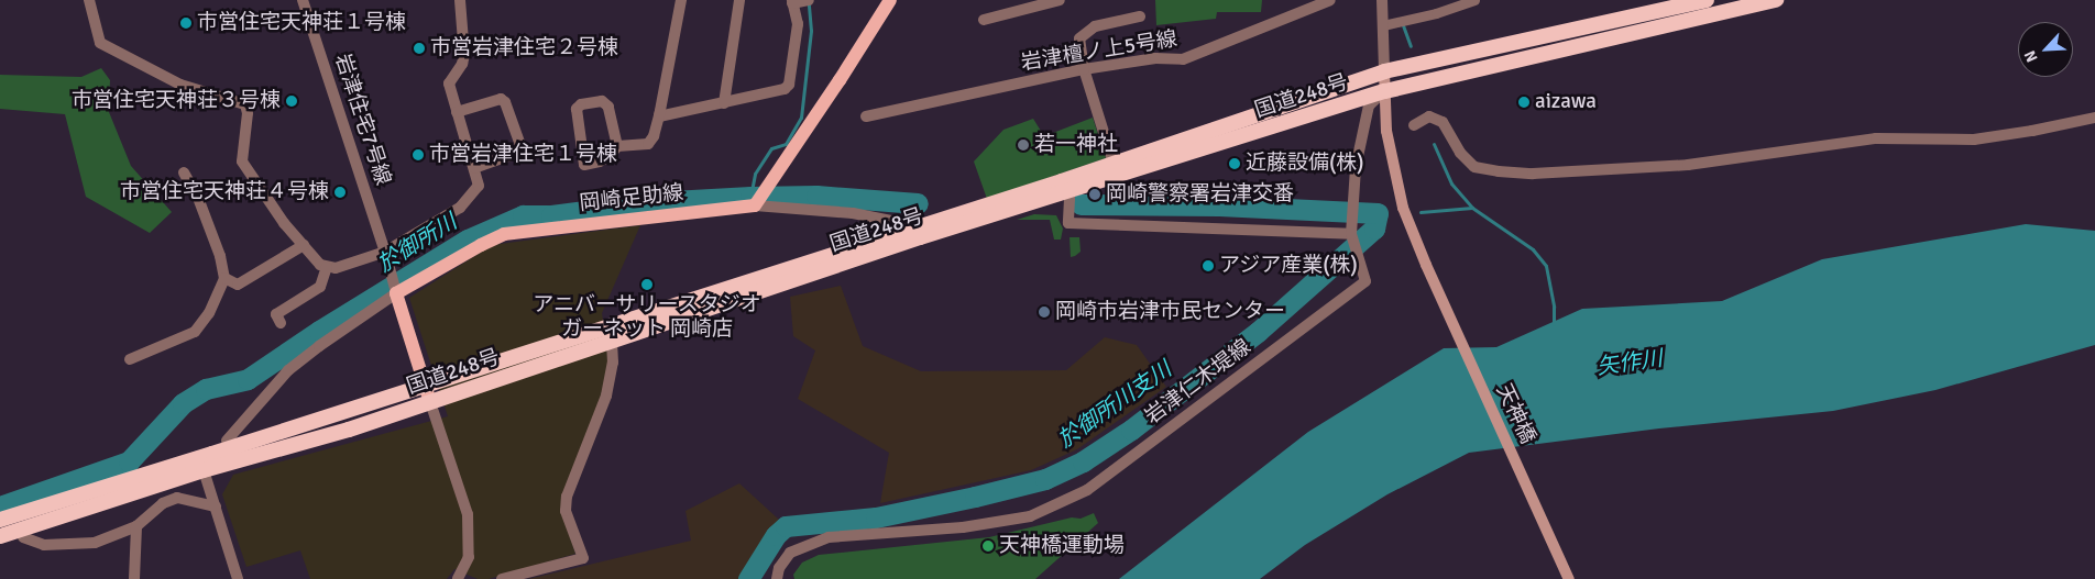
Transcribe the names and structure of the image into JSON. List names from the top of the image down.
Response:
{
  "streets": {
    "highway": ["国道248号"],
    "main road": ["岡崎足助線", "天神橋"],
    "street": ["岩津檀ノ上5号線", "岩津住宅7号線", "岩津仁木堤線"]
  },
  "crossings": [
    ["国道248号", "天神橋"],
    ["岩津住宅7号線", "岡崎足助線"]
  ],
  "water": ["於御所川", "矢作川", "於御所川支川"],
  "places": [
    "市営住宅天神荘１号棟",
    "市営岩津住宅２号棟",
    "市営住宅天神荘３号棟",
    "aizawa",
    "若一神社",
    "市営岩津住宅１号棟",
    "近藤設備(株)",
    "市営住宅天神荘４号棟",
    "岡崎警察署岩津交番",
    "アジア産業(株)",
    "アニバーサリースタジオ ガーネット 岡崎店",
    "岡崎市岩津市民センター",
    "天神橋運動場"
  ],
  "north": "bottom left"
}
